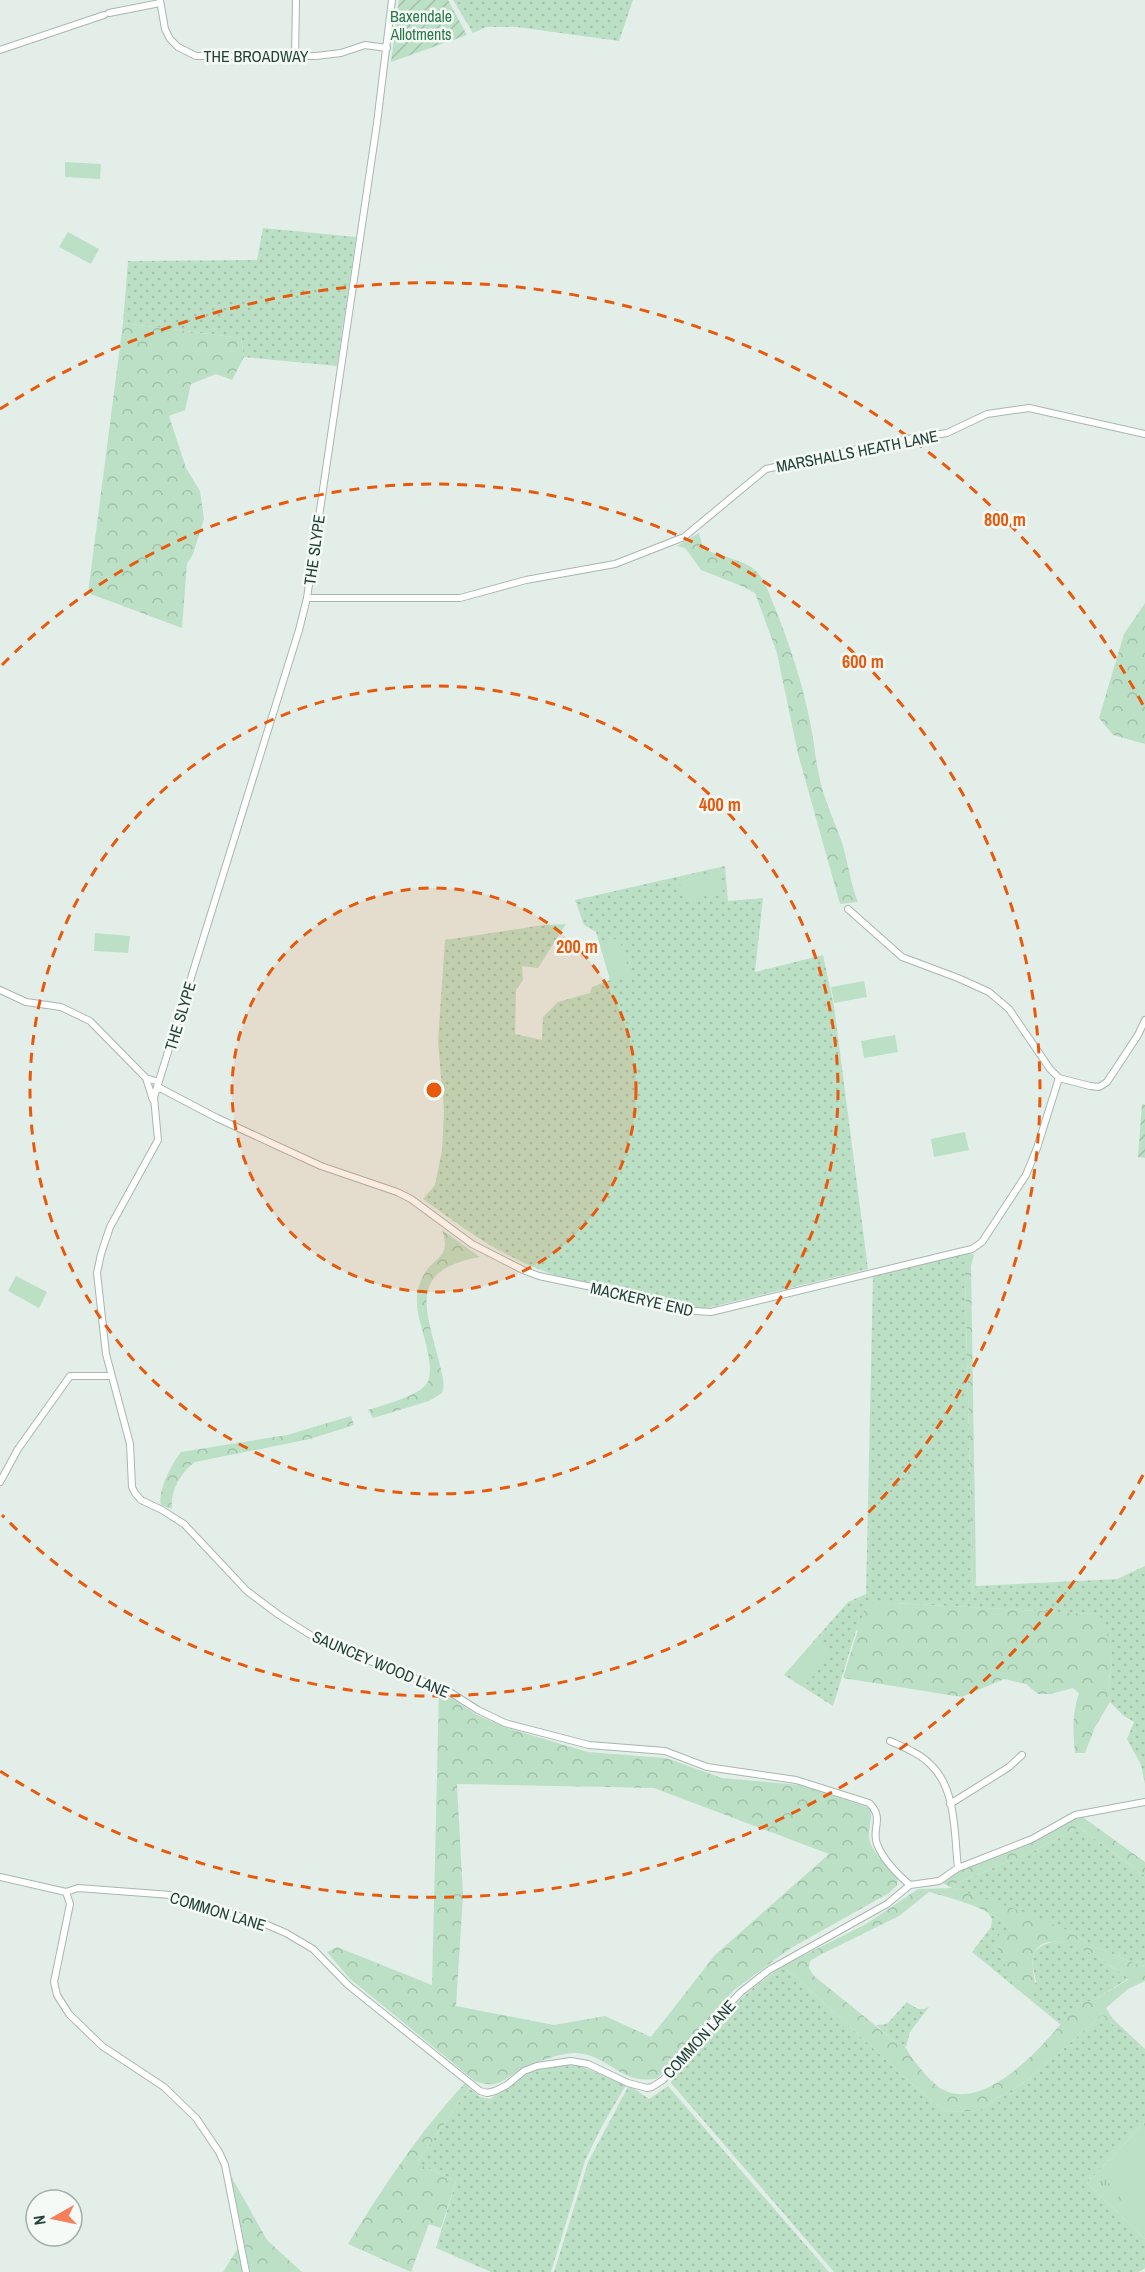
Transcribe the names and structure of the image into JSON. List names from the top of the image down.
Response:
{
  "streets": {
    "street": [
      "THE BROADWAY",
      "MARSHALLS HEATH LANE",
      "THE SLYPE",
      "MACKERYE END",
      "SAUNCEY WOOD LANE",
      "COMMON LANE"
    ]
  },
  "crossings": [
    ["THE BROADWAY", "THE SLYPE"],
    ["MARSHALLS HEATH LANE", "THE SLYPE"],
    ["THE SLYPE", "MACKERYE END"],
    ["THE SLYPE", "SAUNCEY WOOD LANE"],
    ["MACKERYE END", "SAUNCEY WOOD LANE"],
    ["SAUNCEY WOOD LANE", "COMMON LANE"]
  ],
  "parks": ["Baxendale Allotments"],
  "north": "left",
  "rings": [
    "800 m",
    "600 m",
    "400 m",
    "200 m"
  ]
}
